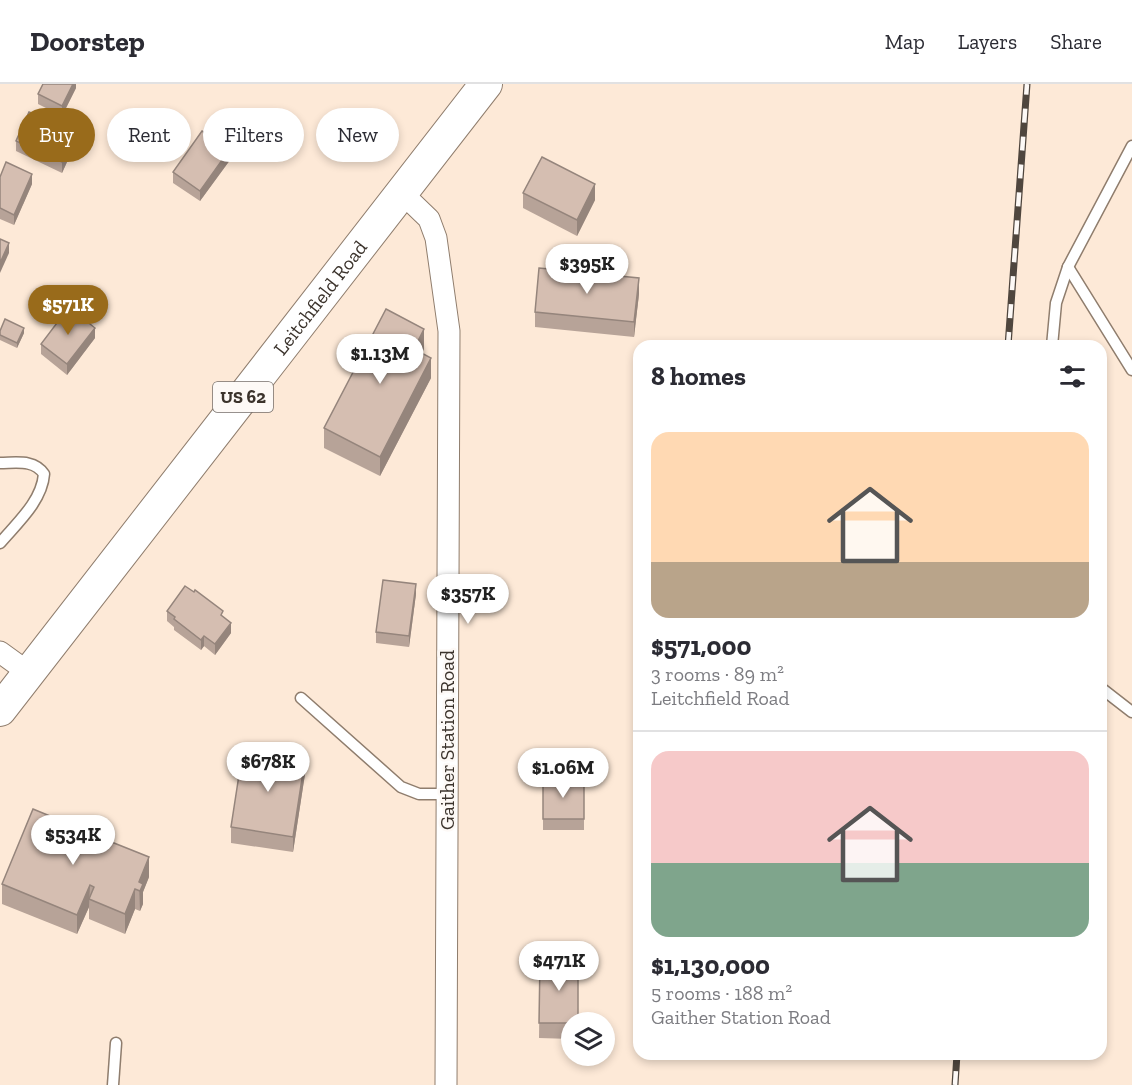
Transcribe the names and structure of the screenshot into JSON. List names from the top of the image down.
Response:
{
  "streets": {
    "main road": ["Leitchfield Road", "US 62"],
    "street": ["Gaither Station Road"]
  },
  "crossings": [
    ["Leitchfield Road", "Gaither Station Road"]
  ],
  "page": {
    "header": "Doorstep",
    "nav": ["Map", "Layers", "Share"],
    "chip": [
      "Buy",
      "Rent",
      "Filters",
      "New"
    ],
    "price": [
      "$395K",
      "$571K",
      "$1.13M",
      "$357K",
      "$678K",
      "$1.06M",
      "$534K",
      "$471K"
    ],
    "heading": "8 homes",
    "list": [
      {
        "name": "$571,000",
        "note": "3 rooms · 89 m² · Leitchfield Road"
      },
      {
        "name": "$1,130,000",
        "note": "5 rooms · 188 m² · Gaither Station Road"
      }
    ]
  }
}
